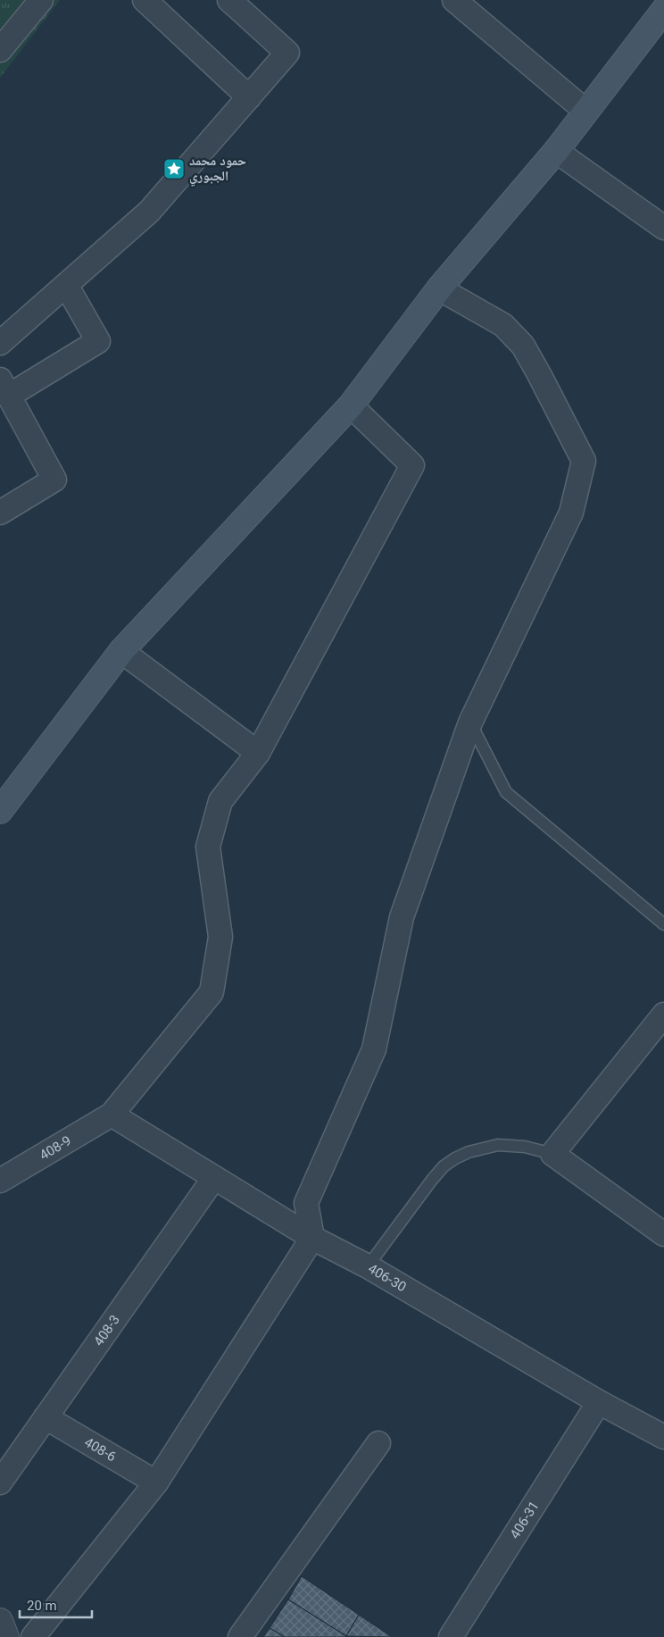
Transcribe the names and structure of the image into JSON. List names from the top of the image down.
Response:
{
  "streets": {
    "street": [
      "408-9",
      "406-30",
      "408-3",
      "408-6",
      "406-31"
    ]
  },
  "crossings": [
    ["408-9", "406-30"],
    ["406-30", "408-3"],
    ["406-30", "406-31"],
    ["408-3", "408-6"]
  ],
  "places": {
    "place": ["حمود محمد الجبوري"]
  },
  "scale_bar": "20 m"
}
